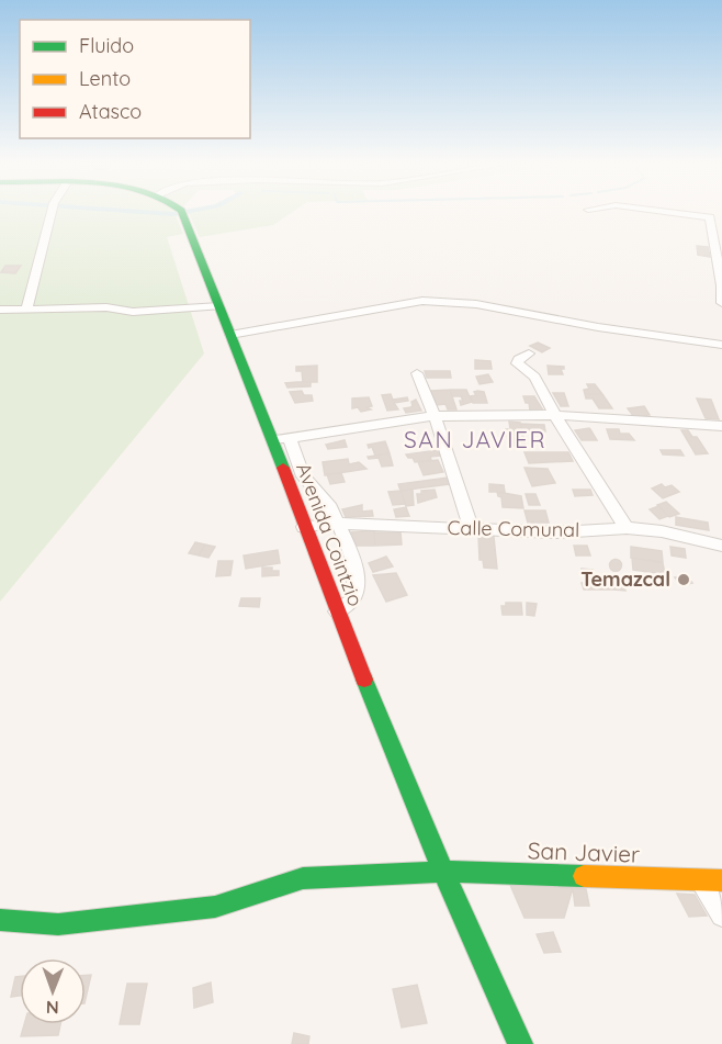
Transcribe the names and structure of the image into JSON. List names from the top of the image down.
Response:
{
  "streets": {
    "main road": ["Avenida Cointzio", "San Javier"],
    "street": ["Calle Comunal"]
  },
  "crossings": [
    ["Calle Comunal", "Avenida Cointzio"],
    ["Avenida Cointzio", "San Javier"]
  ],
  "districts": ["SAN JAVIER"],
  "places": ["Temazcal"],
  "legend": ["Fluido", "Lento", "Atasco"],
  "north": "bottom"
}
